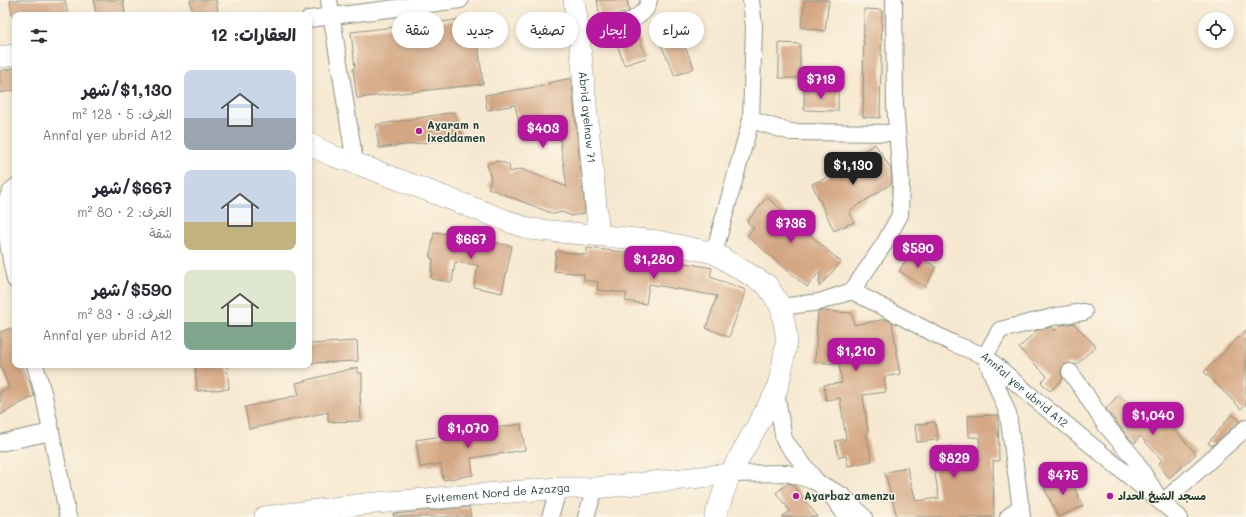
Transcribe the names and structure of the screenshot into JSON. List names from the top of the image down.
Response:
{
  "streets": {
    "main road": ["Abrid aɣelnaw 71", "Evitement Nord de Azazga"],
    "street": ["Annfal ɣer ubrid A12"]
  },
  "places": ["Aɣaram n ixeddamen", "Aɣarbaz amenzu", "مسجد الشيخ الحداد"],
  "page": {
    "chip": [
      "شراء",
      "إيجار",
      "تصفية",
      "جديد",
      "شقة"
    ],
    "heading": "العقارات: 12",
    "list": [
      {
        "name": "$1,130/شهر",
        "note": "الغرف: 5 · 128 m² · Annfal ɣer ubrid A12"
      },
      {
        "name": "$667/شهر",
        "note": "الغرف: 2 · 80 m² · شقة"
      },
      {
        "name": "$590/شهر",
        "note": "الغرف: 3 · 83 m² · Annfal ɣer ubrid A12"
      }
    ],
    "price": [
      "$719",
      "$403",
      "$1,130",
      "$736",
      "$667",
      "$590",
      "$1,280",
      "$1,210",
      "$1,040",
      "$1,070",
      "$829",
      "$475"
    ]
  }
}
